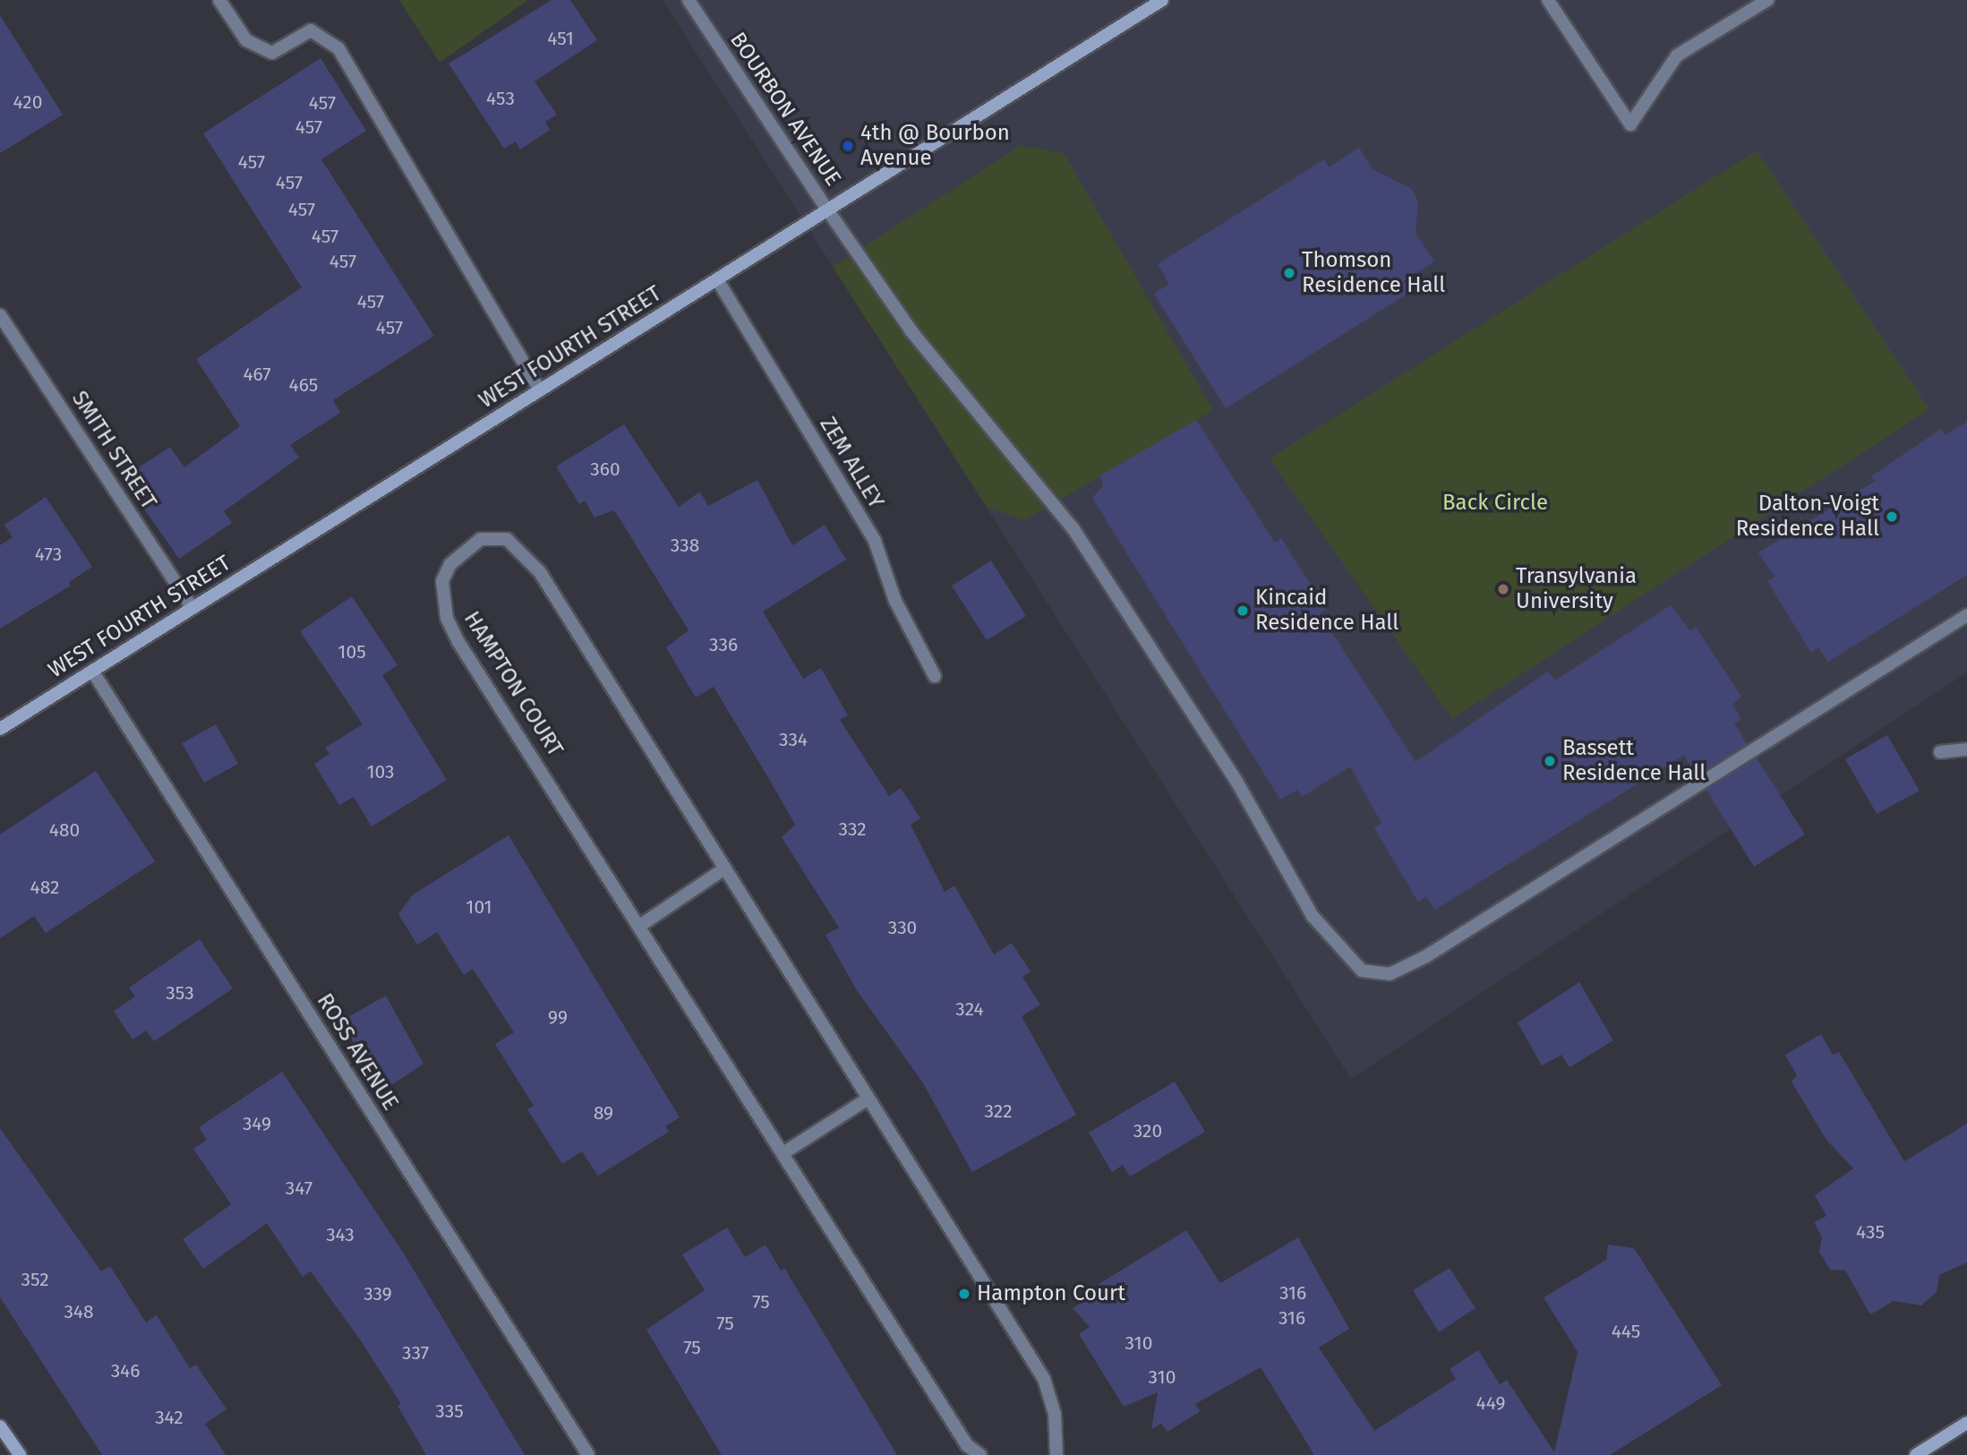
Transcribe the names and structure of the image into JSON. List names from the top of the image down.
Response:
{
  "streets": {
    "main road": ["WEST FOURTH STREET"],
    "street": [
      "BOURBON AVENUE",
      "SMITH STREET",
      "ZEM ALLEY",
      "HAMPTON COURT",
      "ROSS AVENUE"
    ]
  },
  "crossings": [
    ["BOURBON AVENUE", "WEST FOURTH STREET"],
    ["WEST FOURTH STREET", "SMITH STREET"],
    ["WEST FOURTH STREET", "ZEM ALLEY"],
    ["WEST FOURTH STREET", "ROSS AVENUE"]
  ],
  "parks": ["Back Circle"],
  "places": [
    "4th @ Bourbon Avenue",
    "Thomson Residence Hall",
    "Dalton-Voigt Residence Hall",
    "Transylvania University",
    "Kincaid Residence Hall",
    "Bassett Residence Hall",
    "Hampton Court"
  ],
  "house_numbers": [
    "451",
    "453",
    "420",
    "457",
    "457",
    "457",
    "457",
    "457",
    "457",
    "457",
    "457",
    "457",
    "467",
    "465",
    "360",
    "338",
    "473",
    "336",
    "105",
    "334",
    "103",
    "332",
    "480",
    "482",
    "101",
    "330",
    "353",
    "324",
    "99",
    "322",
    "89",
    "349",
    "320",
    "347",
    "435",
    "343",
    "352",
    "316",
    "339",
    "75",
    "348",
    "316",
    "75",
    "445",
    "310",
    "75",
    "337",
    "346",
    "310",
    "449",
    "335",
    "342"
  ]
}
